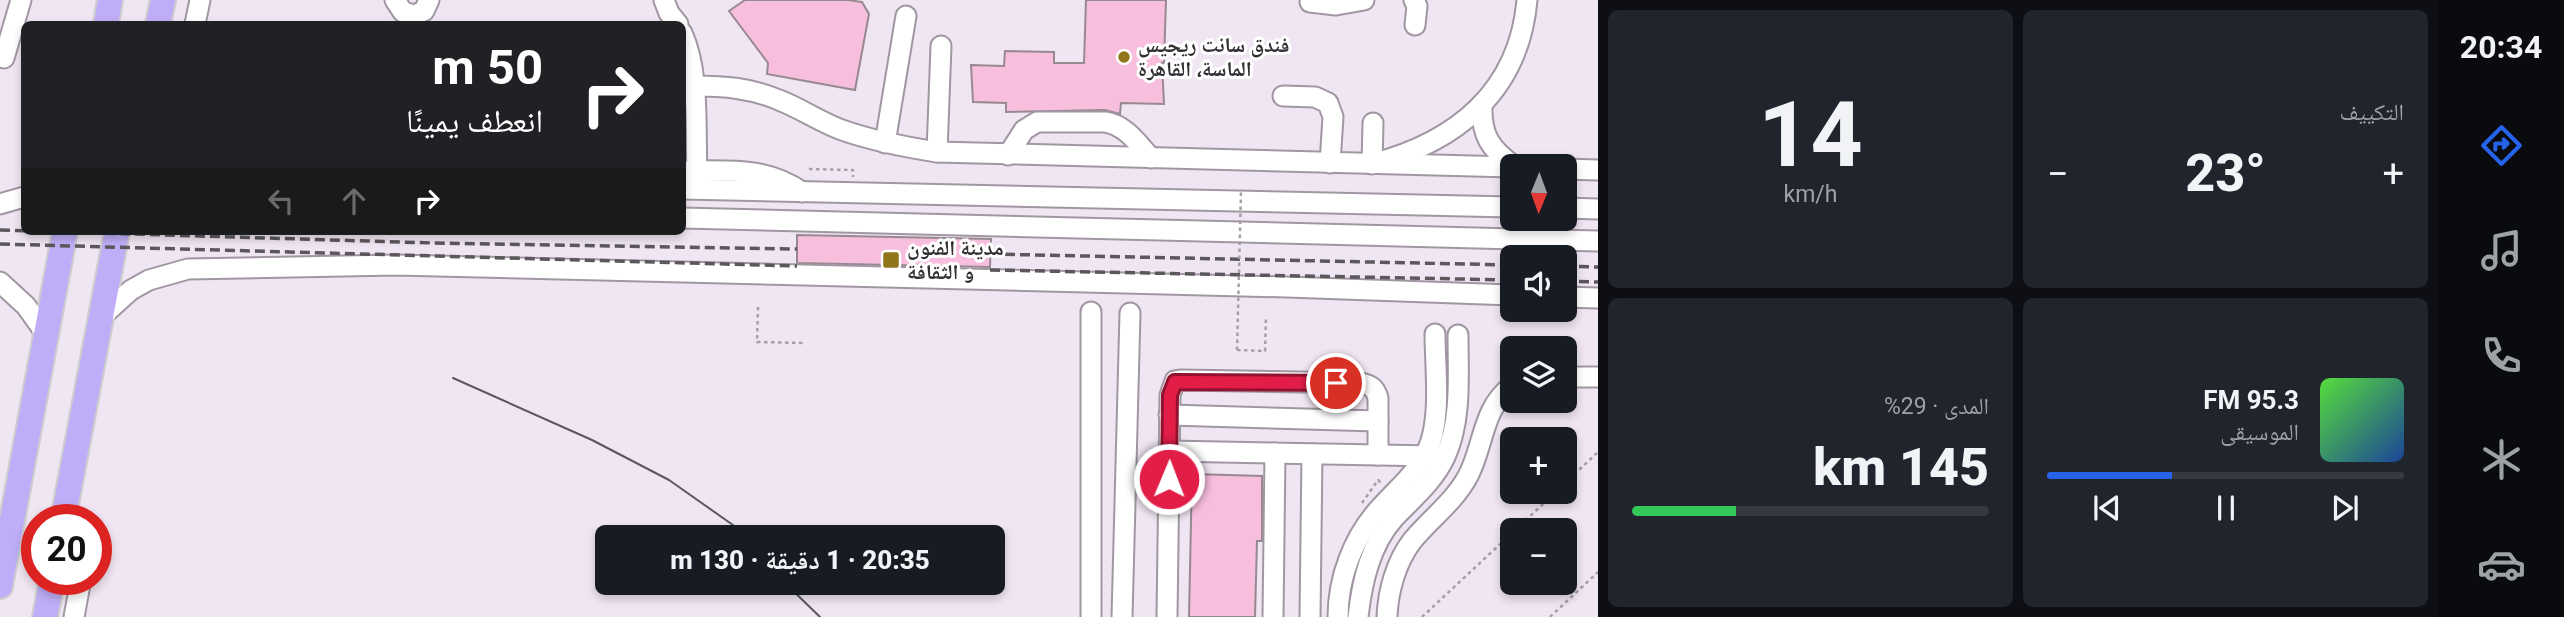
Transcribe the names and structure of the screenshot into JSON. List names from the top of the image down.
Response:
{
  "places": {
    "other": ["فندق سانت ريجيس الماسة، القاهرة"],
    "transit": ["مدينة الفنون و الثقافة"]
  },
  "north": "bottom",
  "page": {
    "tabs": "20:34",
    "tile": [
      "التكييف",
      ["14", "km/h"],
      ["المدى · 29%", "145 km"]
    ],
    "turn": ["50 m", "انعطف يمينًا"],
    "heat": ["−", "23°", "+"],
    "map_buttons": ["+", "−"],
    "song": ["95.3 FM", "الموسيقى"],
    "limit": "20",
    "trip": "20:35 · 1 دقيقة · 130 m"
  }
}
